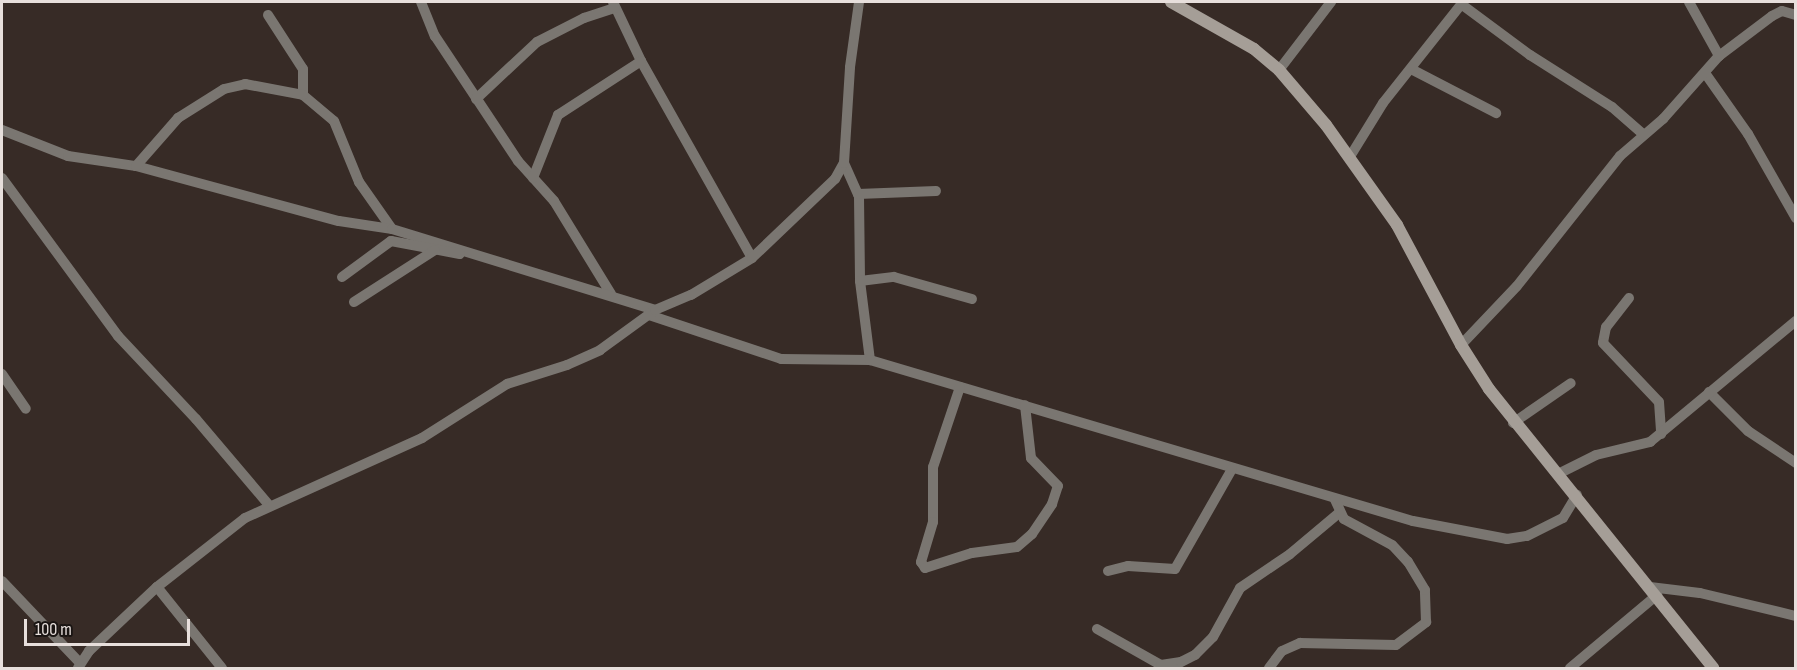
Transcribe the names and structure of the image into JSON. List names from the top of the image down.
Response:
{
  "scale_bar": "100 m"
}
